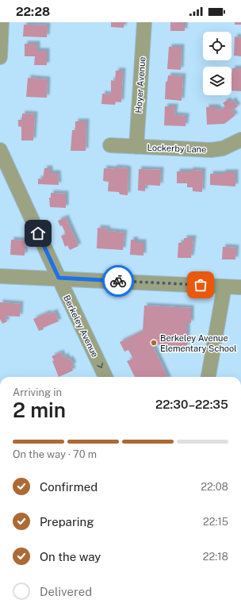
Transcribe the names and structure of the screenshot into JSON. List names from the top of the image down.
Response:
{
  "streets": {
    "street": ["Hoyer Avenue", "Lockerby Lane", "Berkeley Avenue"]
  },
  "crossings": [
    ["Hoyer Avenue", "Lockerby Lane"]
  ],
  "one_way": ["Berkeley Avenue"],
  "places": ["Berkeley Avenue Elementary School"],
  "page": {
    "status": "22:28",
    "heading": ["2 min", "Arriving in", "22:30–22:35"],
    "bar": "On the way · 70 m",
    "list": [
      ["Confirmed", "22:08"],
      ["Preparing", "22:15"],
      ["On the way", "22:18"],
      "Delivered"
    ]
  }
}
